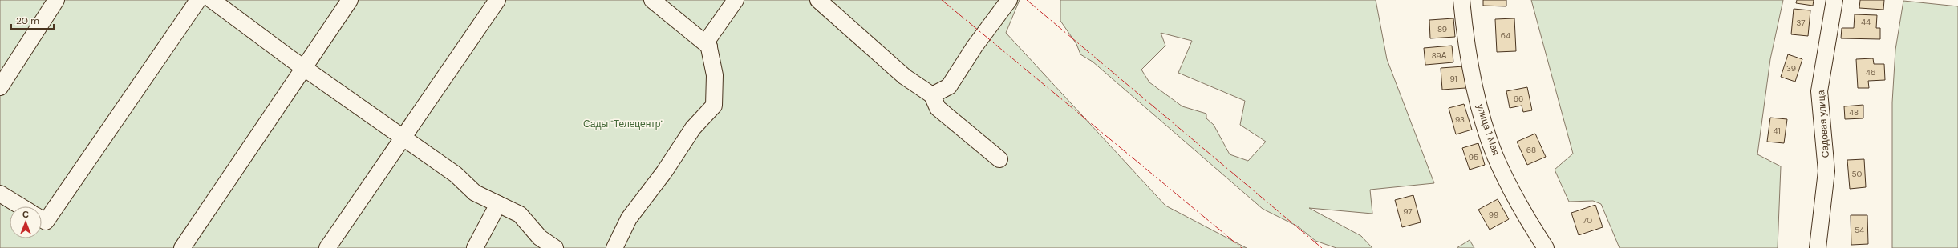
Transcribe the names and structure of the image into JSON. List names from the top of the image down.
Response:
{
  "streets": {
    "street": ["Садовая улица", "улица 1 Мая"]
  },
  "parks": ["Сады \"Телецентр\""],
  "house_numbers": [
    "44",
    "37",
    "89",
    "64",
    "89А",
    "39",
    "46",
    "91",
    "66",
    "48",
    "93",
    "41",
    "68",
    "95",
    "50",
    "97",
    "99",
    "70",
    "54"
  ],
  "scale_bar": "20 m",
  "north": "top"
}
